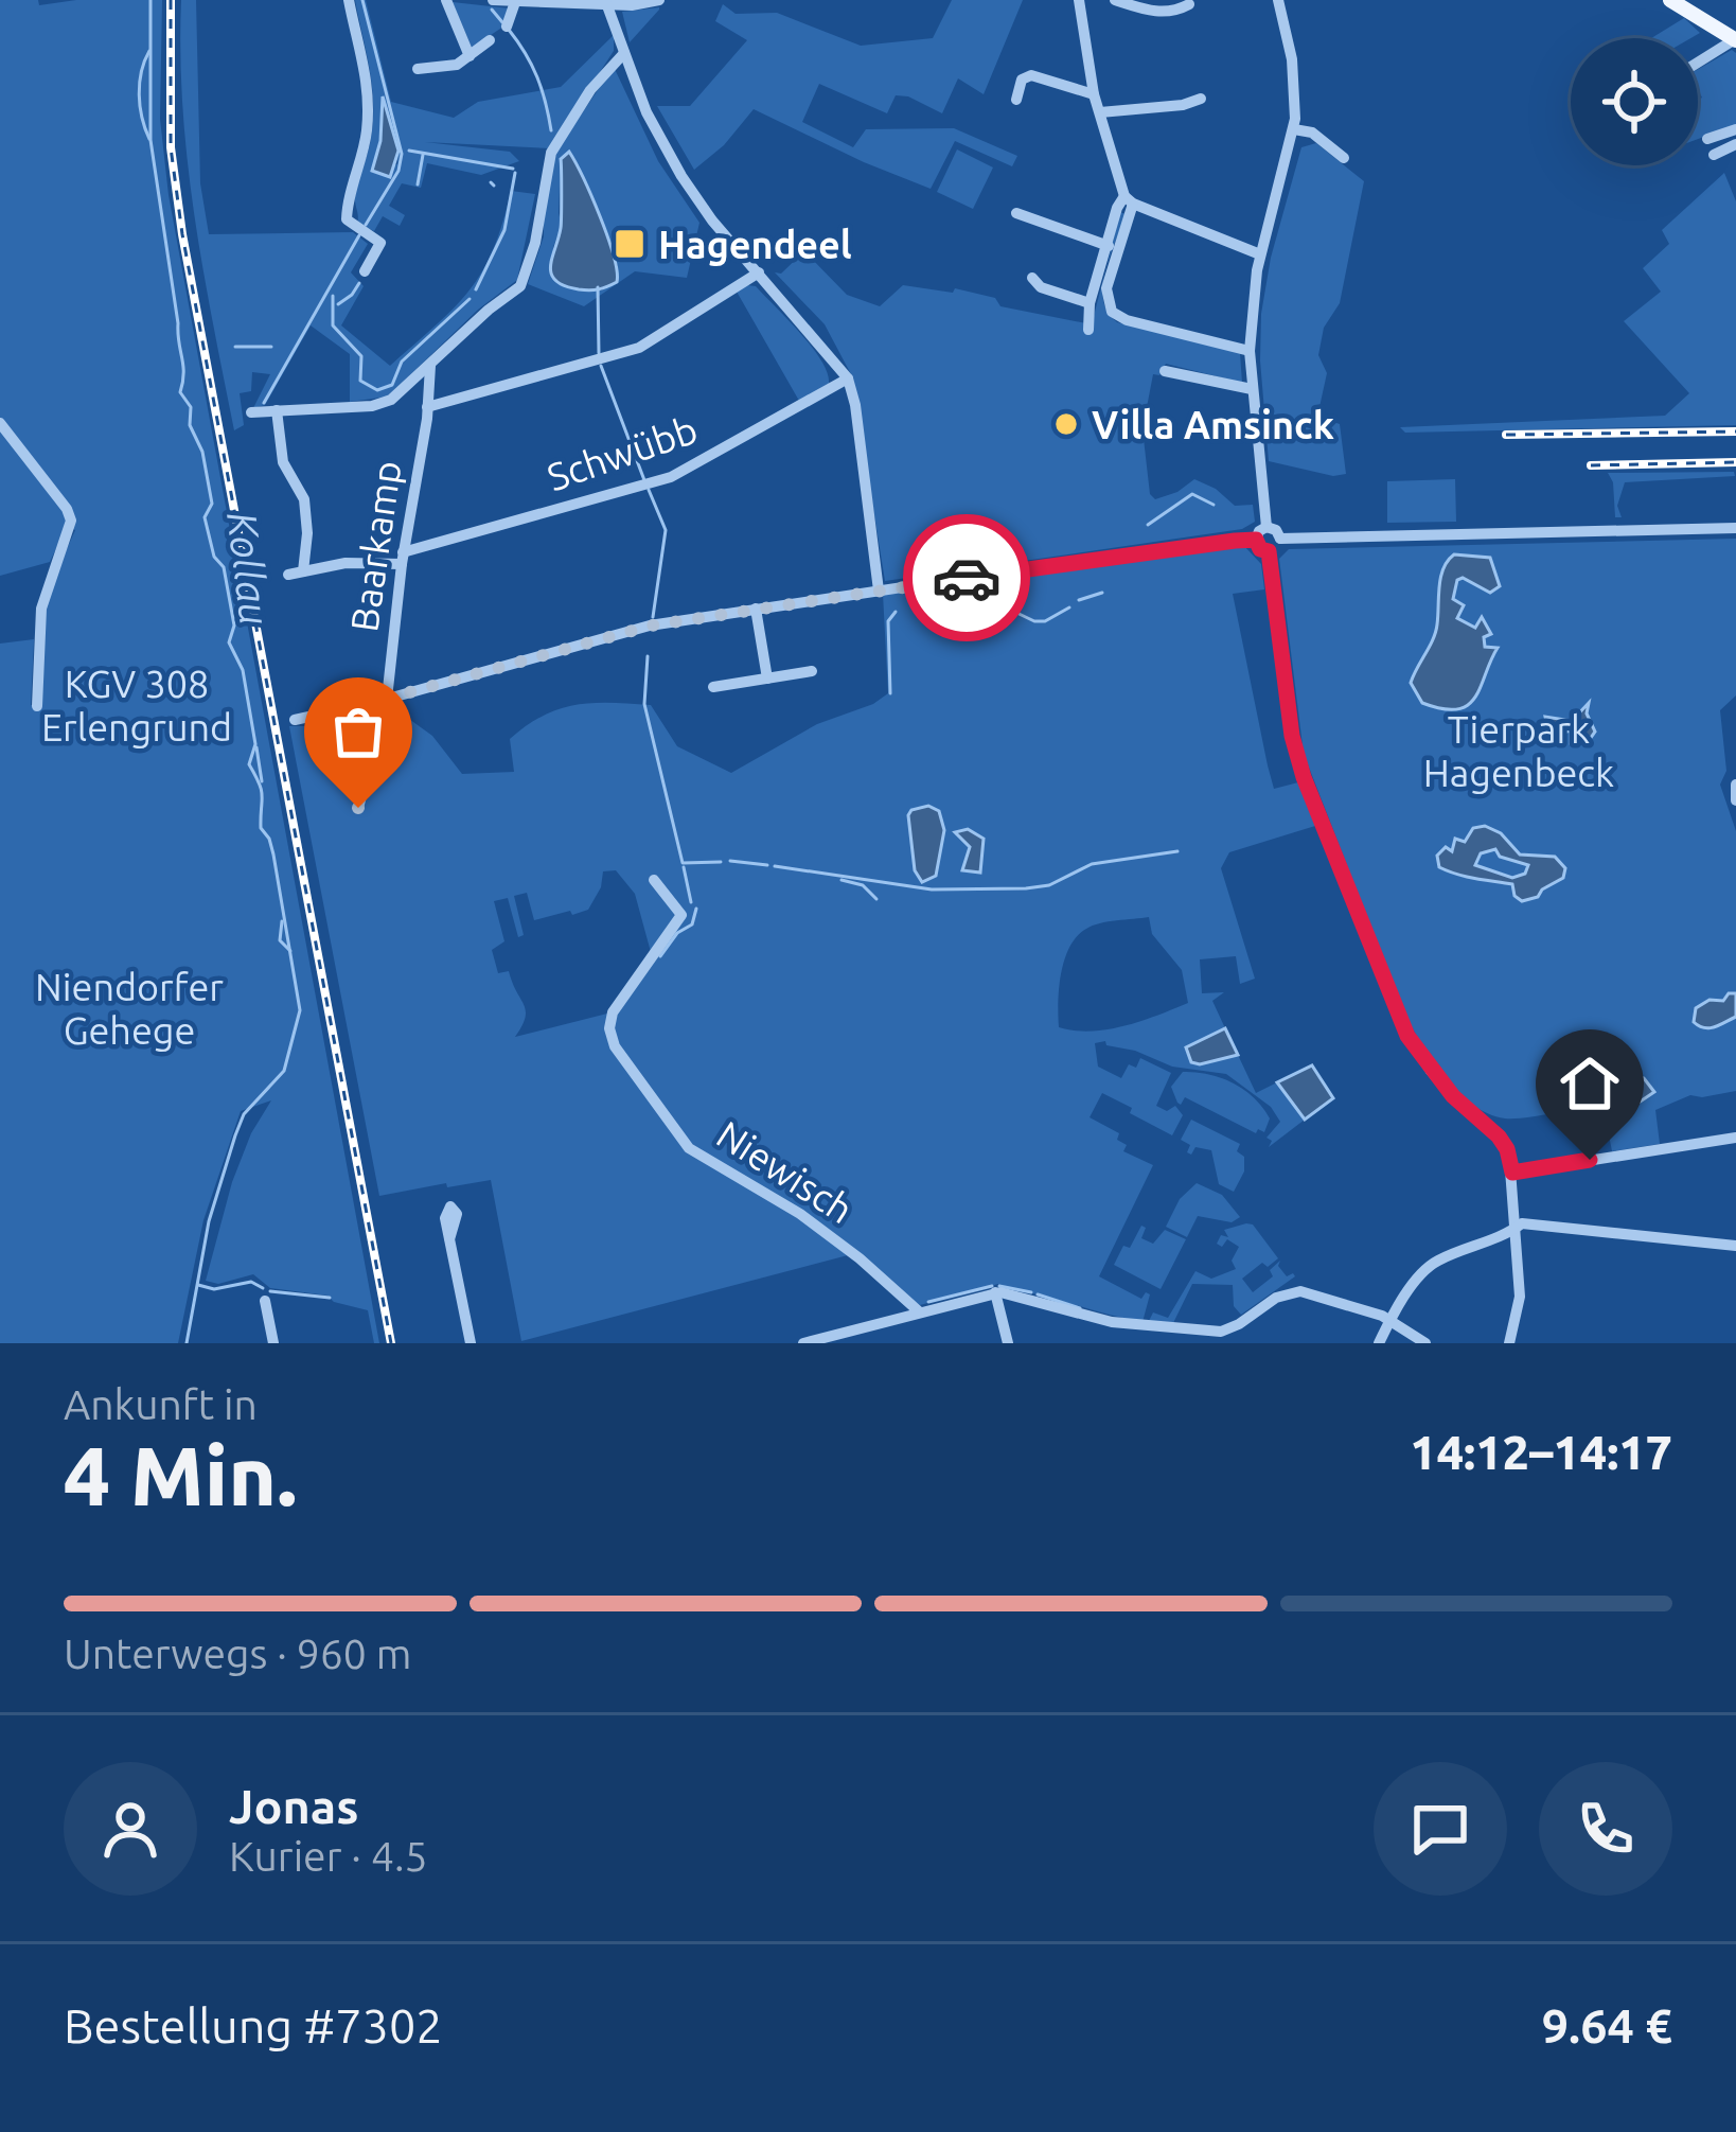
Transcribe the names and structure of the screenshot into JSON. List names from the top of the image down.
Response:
{
  "streets": {
    "street": ["Schwübb", "Baarkamp", "Niewisch"]
  },
  "crossings": [
    ["Schwübb", "Baarkamp"]
  ],
  "water": ["Kollau"],
  "parks": ["KGV 308 Erlengrund", "Tierpark Hagenbeck", "Niendorfer Gehege"],
  "places": {
    "transit": ["Hagendeel"],
    "other": ["Villa Amsinck"]
  },
  "page": {
    "heading": ["4 Min.", "Ankunft in", "14:12–14:17"],
    "panel": [
      "Jonas",
      "Kurier · 4.5",
      "Bestellung #7302",
      "9.64 €"
    ],
    "bar": "Unterwegs · 960 m"
  }
}
